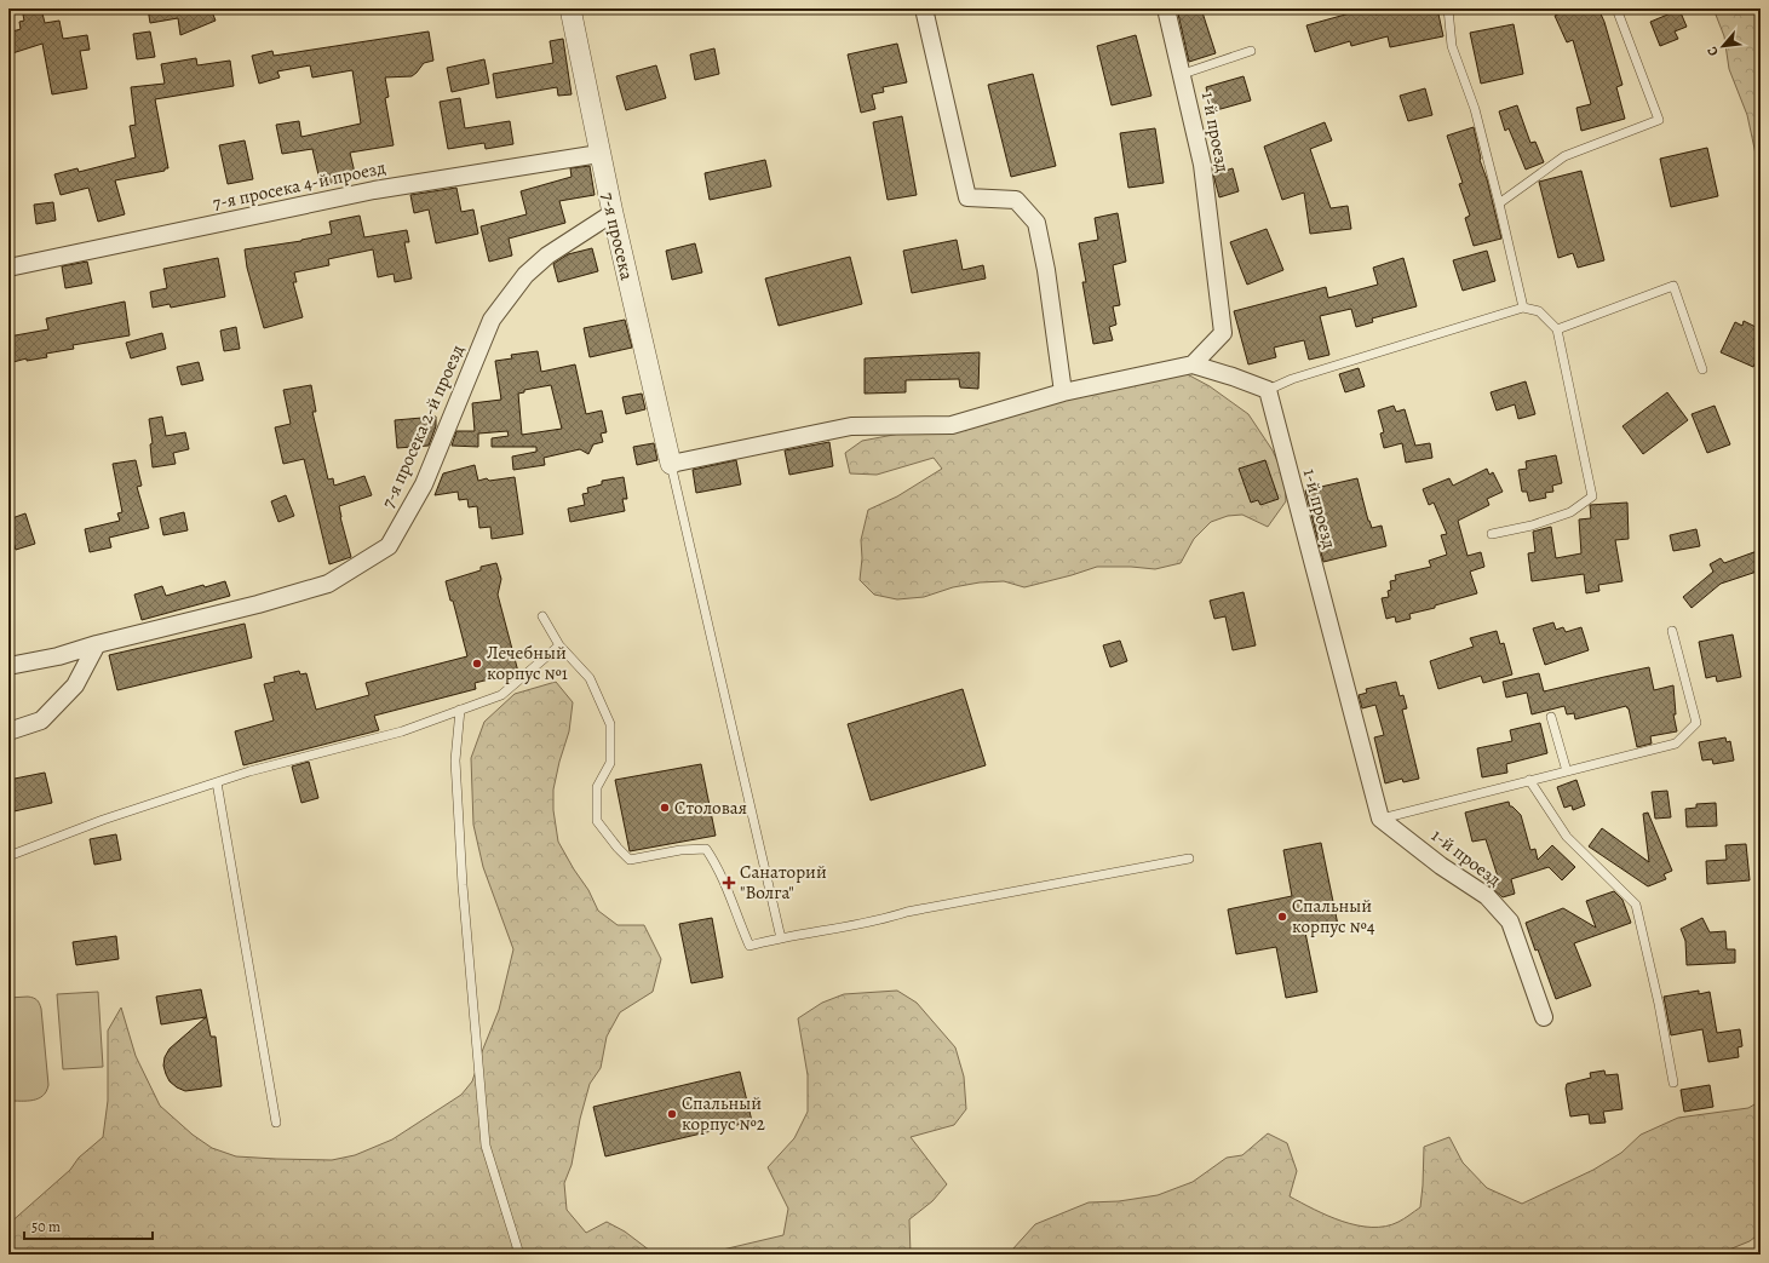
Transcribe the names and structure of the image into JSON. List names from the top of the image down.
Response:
{
  "streets": {
    "street": [
      "1-й проезд",
      "7-я просека 4-й проезд",
      "7-я просека",
      "7-я просека 2-й проезд"
    ]
  },
  "crossings": [
    ["7-я просека 4-й проезд", "7-я просека"],
    ["7-я просека", "7-я просека 2-й проезд"]
  ],
  "places": {
    "other": [
      "Лечебный корпус №1",
      "Столовая",
      "Спальный корпус №4",
      "Спальный корпус №2"
    ],
    "health": ["Санаторий \"Волга\""]
  },
  "scale_bar": "50 m",
  "north": "bottom left"
}
